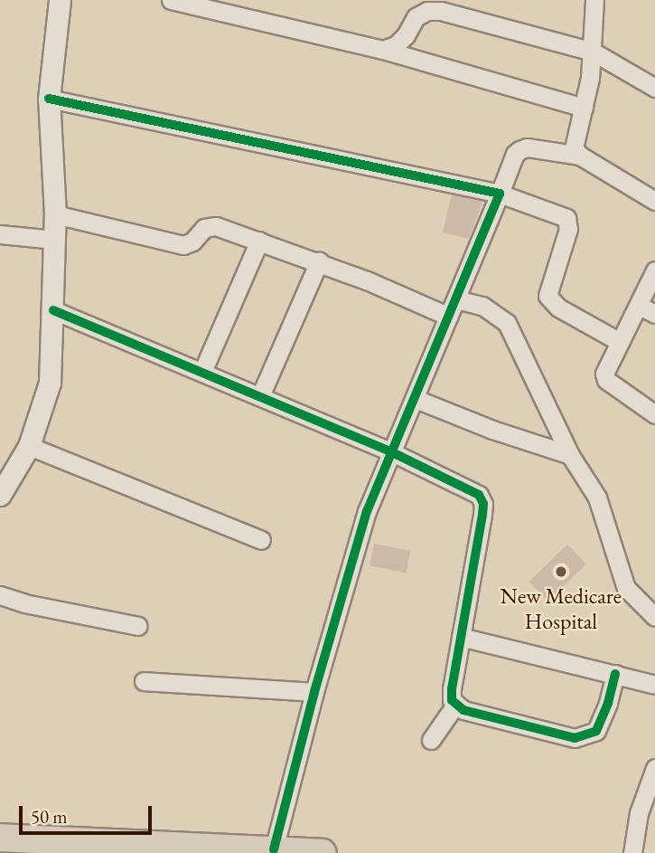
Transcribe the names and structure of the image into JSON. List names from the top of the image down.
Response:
{
  "places": ["New Medicare Hospital"],
  "scale_bar": "50 m"
}
